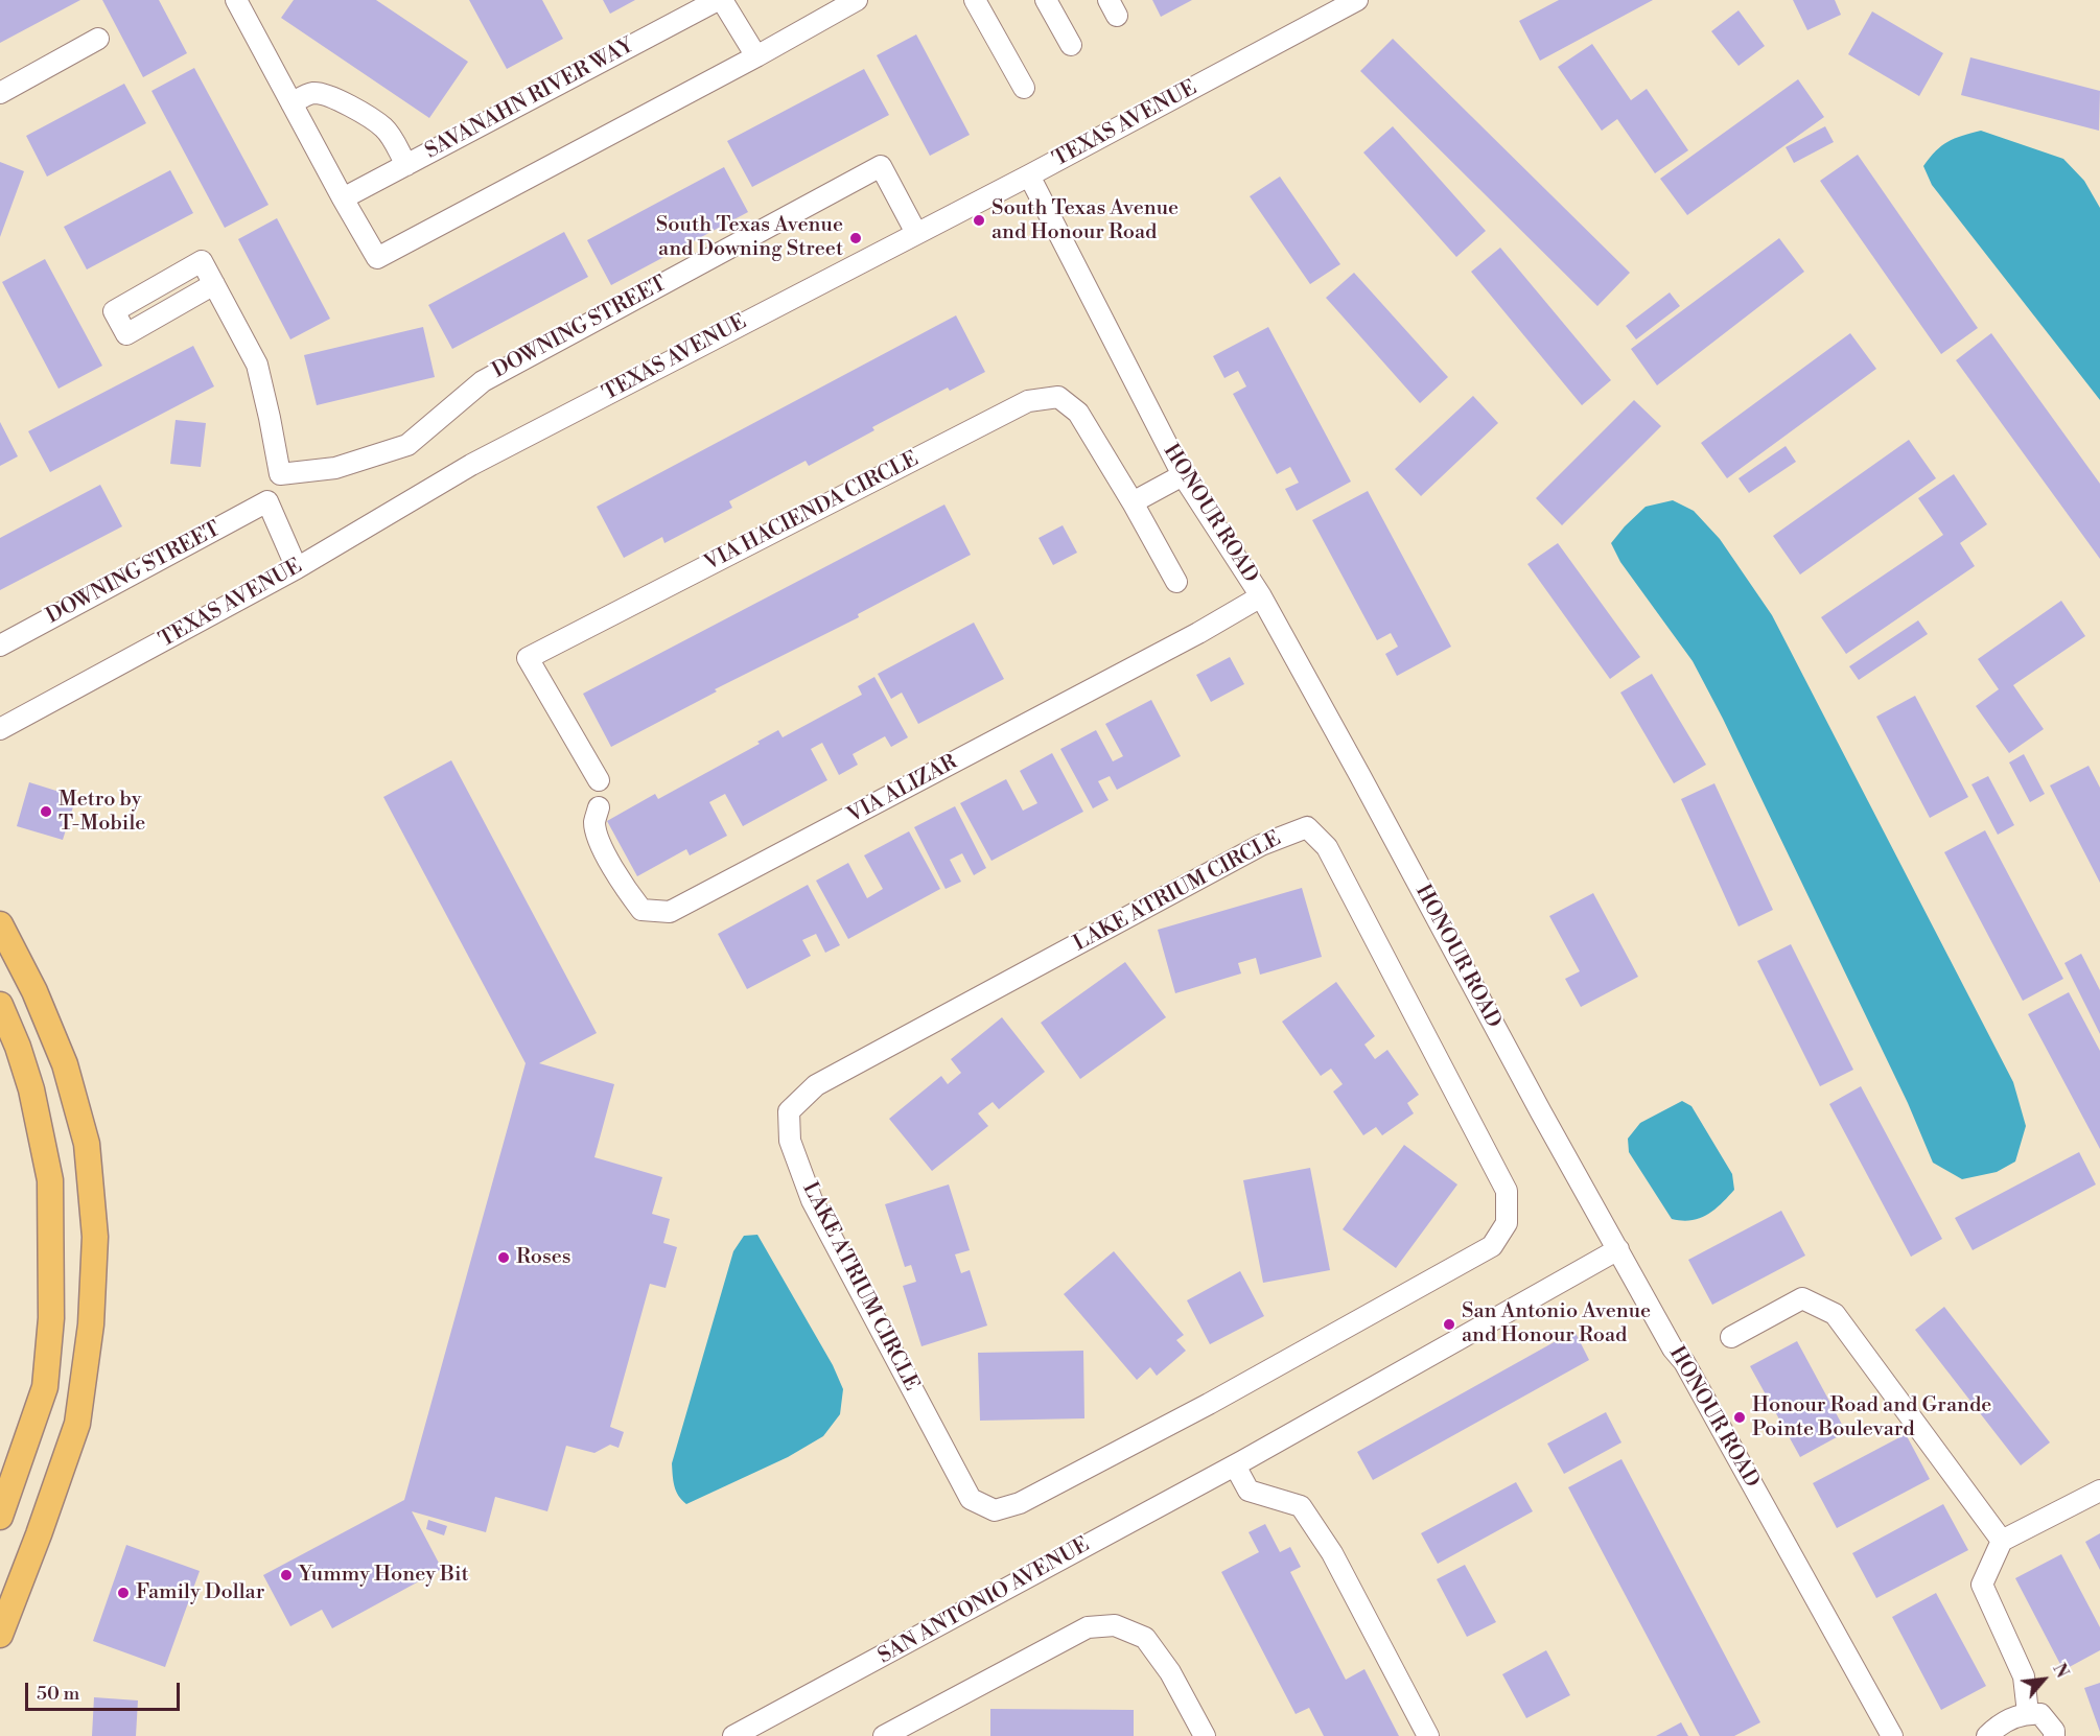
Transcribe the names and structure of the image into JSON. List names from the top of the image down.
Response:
{
  "streets": {
    "street": [
      "SAVANAHN RIVER WAY",
      "TEXAS AVENUE",
      "DOWNING STREET",
      "VIA HACIENDA CIRCLE",
      "HONOUR ROAD",
      "VIA ALIZAR",
      "LAKE ATRIUM CIRCLE",
      "SAN ANTONIO AVENUE"
    ]
  },
  "crossings": [
    ["TEXAS AVENUE", "DOWNING STREET"],
    ["TEXAS AVENUE", "HONOUR ROAD"],
    ["HONOUR ROAD", "VIA ALIZAR"],
    ["HONOUR ROAD", "SAN ANTONIO AVENUE"]
  ],
  "places": [
    "South Texas Avenue and Honour Road",
    "South Texas Avenue and Downing Street",
    "Metro by T-Mobile",
    "Roses",
    "San Antonio Avenue and Honour Road",
    "Honour Road and Grande Pointe Boulevard",
    "Yummy Honey Bit",
    "Family Dollar"
  ],
  "scale_bar": "50 m",
  "north": "top right"
}
